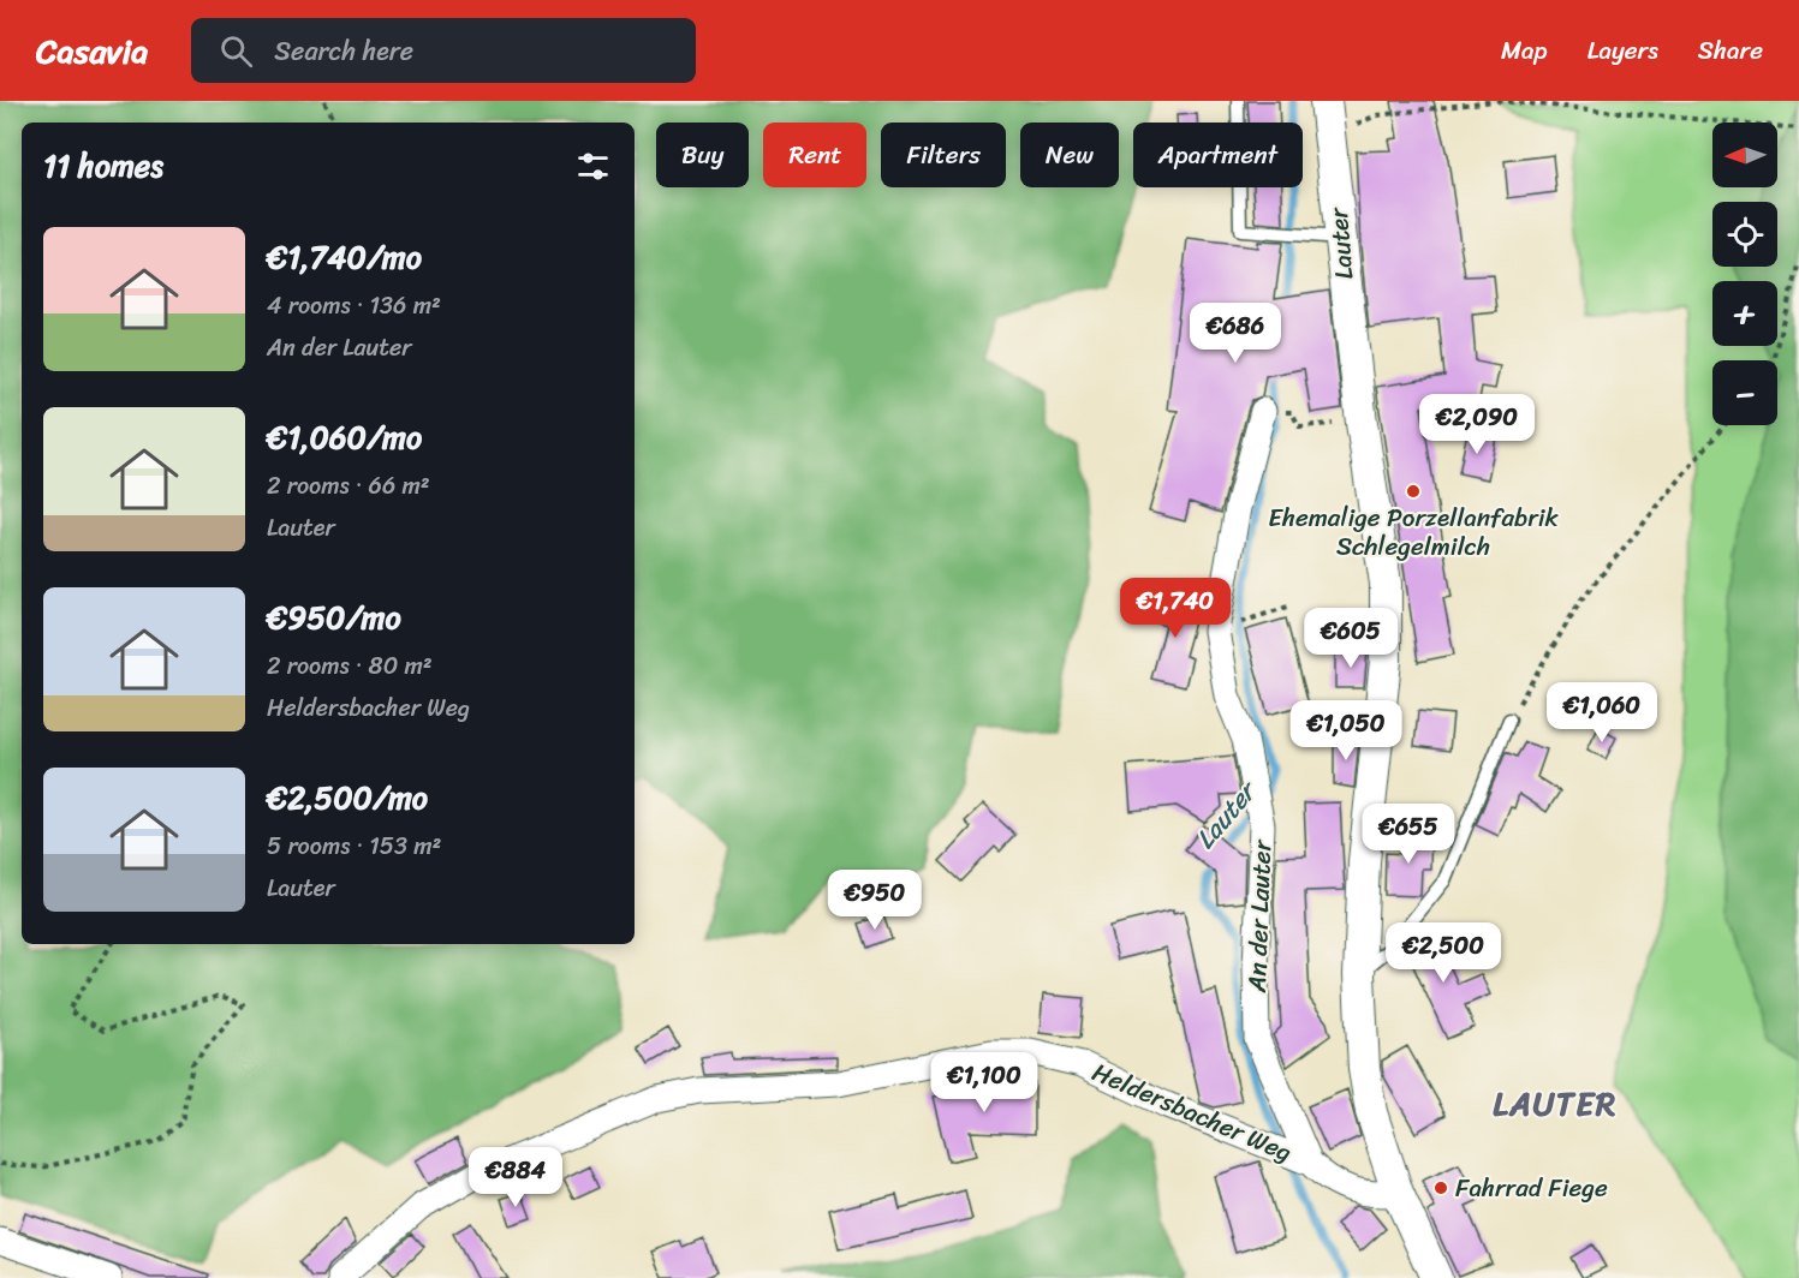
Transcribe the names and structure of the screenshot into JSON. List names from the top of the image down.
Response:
{
  "streets": {
    "street": ["Lauter", "An der Lauter", "Heldersbacher Weg"]
  },
  "crossings": [
    ["Lauter", "Heldersbacher Weg"],
    ["An der Lauter", "Heldersbacher Weg"]
  ],
  "districts": ["LAUTER"],
  "water": ["Lauter"],
  "places": ["Ehemalige Porzellanfabrik Schlegelmilch", "Fahrrad Fiege"],
  "north": "left",
  "page": {
    "header": "Casavia",
    "search": "Search here",
    "nav": ["Map", "Layers", "Share"],
    "map_buttons": ["+", "−"],
    "chip": [
      "Buy",
      "Rent",
      "Filters",
      "New",
      "Apartment"
    ],
    "heading": "11 homes",
    "list": [
      {
        "name": "€1,740/mo",
        "note": "4 rooms · 136 m² · An der Lauter"
      },
      {
        "name": "€1,060/mo",
        "note": "2 rooms · 66 m² · Lauter"
      },
      {
        "name": "€950/mo",
        "note": "2 rooms · 80 m² · Heldersbacher Weg"
      },
      {
        "name": "€2,500/mo",
        "note": "5 rooms · 153 m² · Lauter"
      }
    ],
    "price": [
      "€686",
      "€2,090",
      "€1,740",
      "€605",
      "€1,060",
      "€1,050",
      "€655",
      "€950",
      "€2,500",
      "€1,100",
      "€884"
    ]
  }
}
